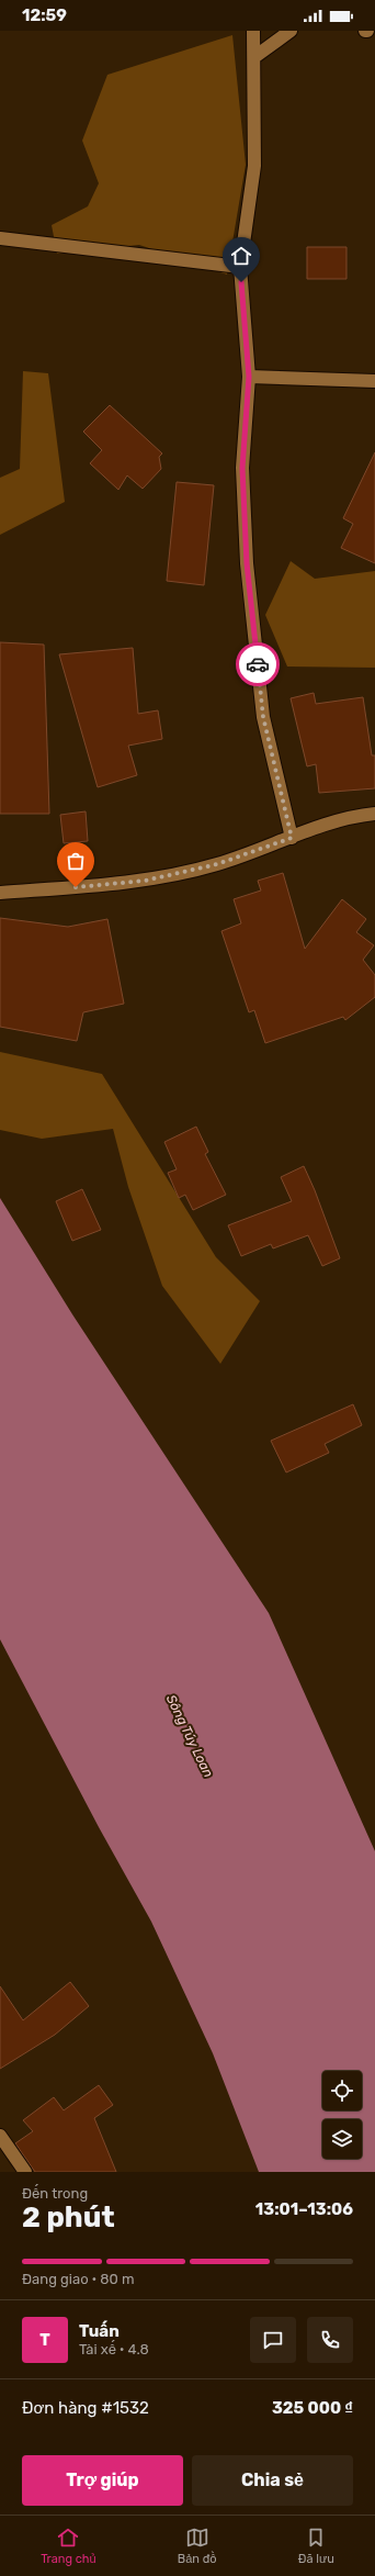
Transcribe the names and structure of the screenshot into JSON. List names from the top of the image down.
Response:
{
  "water": ["Sông Túy Loan"],
  "page": {
    "status": "12:59",
    "heading": ["2 phút", "Đến trong", "13:01–13:06"],
    "panel": [
      "Tuấn",
      "Tài xế · 4.8",
      "Đơn hàng #1532",
      "325 000 ₫"
    ],
    "bar": "Đang giao · 80 m",
    "round": "T",
    "buttons": ["Trợ giúp", "Chia sẻ"],
    "tabs": ["Trang chủ", "Bản đồ", "Đã lưu"]
  }
}
